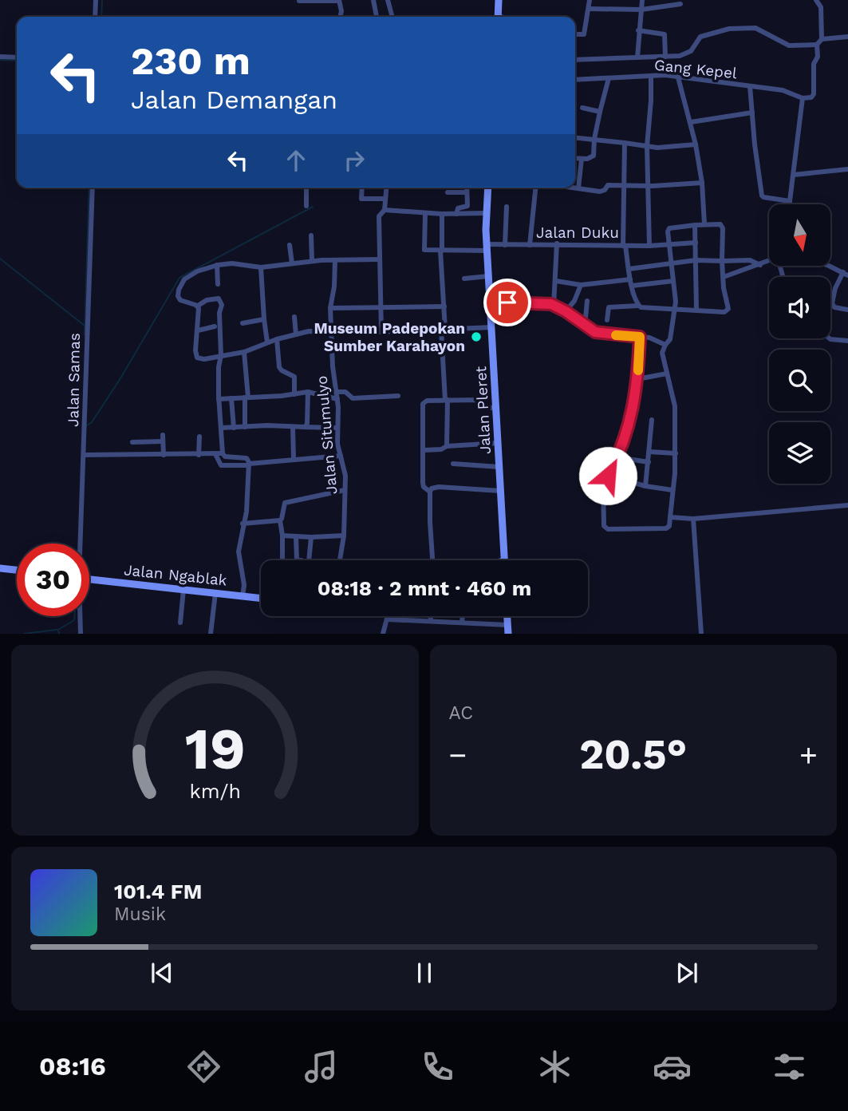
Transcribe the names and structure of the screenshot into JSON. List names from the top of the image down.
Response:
{
  "streets": {
    "main road": ["Jalan Pleret", "Jalan Ngablak"],
    "street": [
      "Gang Kepel",
      "Jalan Duku",
      "Jalan Samas",
      "Jalan Situmulyo"
    ]
  },
  "crossings": [
    ["Jalan Duku", "Jalan Pleret"]
  ],
  "places": ["Museum Padepokan Sumber Karahayon"],
  "north": "bottom",
  "page": {
    "turn": ["230 m", "Jalan Demangan"],
    "limit": "30",
    "trip": "08:18 · 2 mnt · 460 m",
    "tile": "AC",
    "heat": ["−", "20.5°", "+"],
    "song": ["101.4 FM", "Musik"],
    "tabs": "08:16",
    "gauge": ["19", "km/h"]
  }
}
